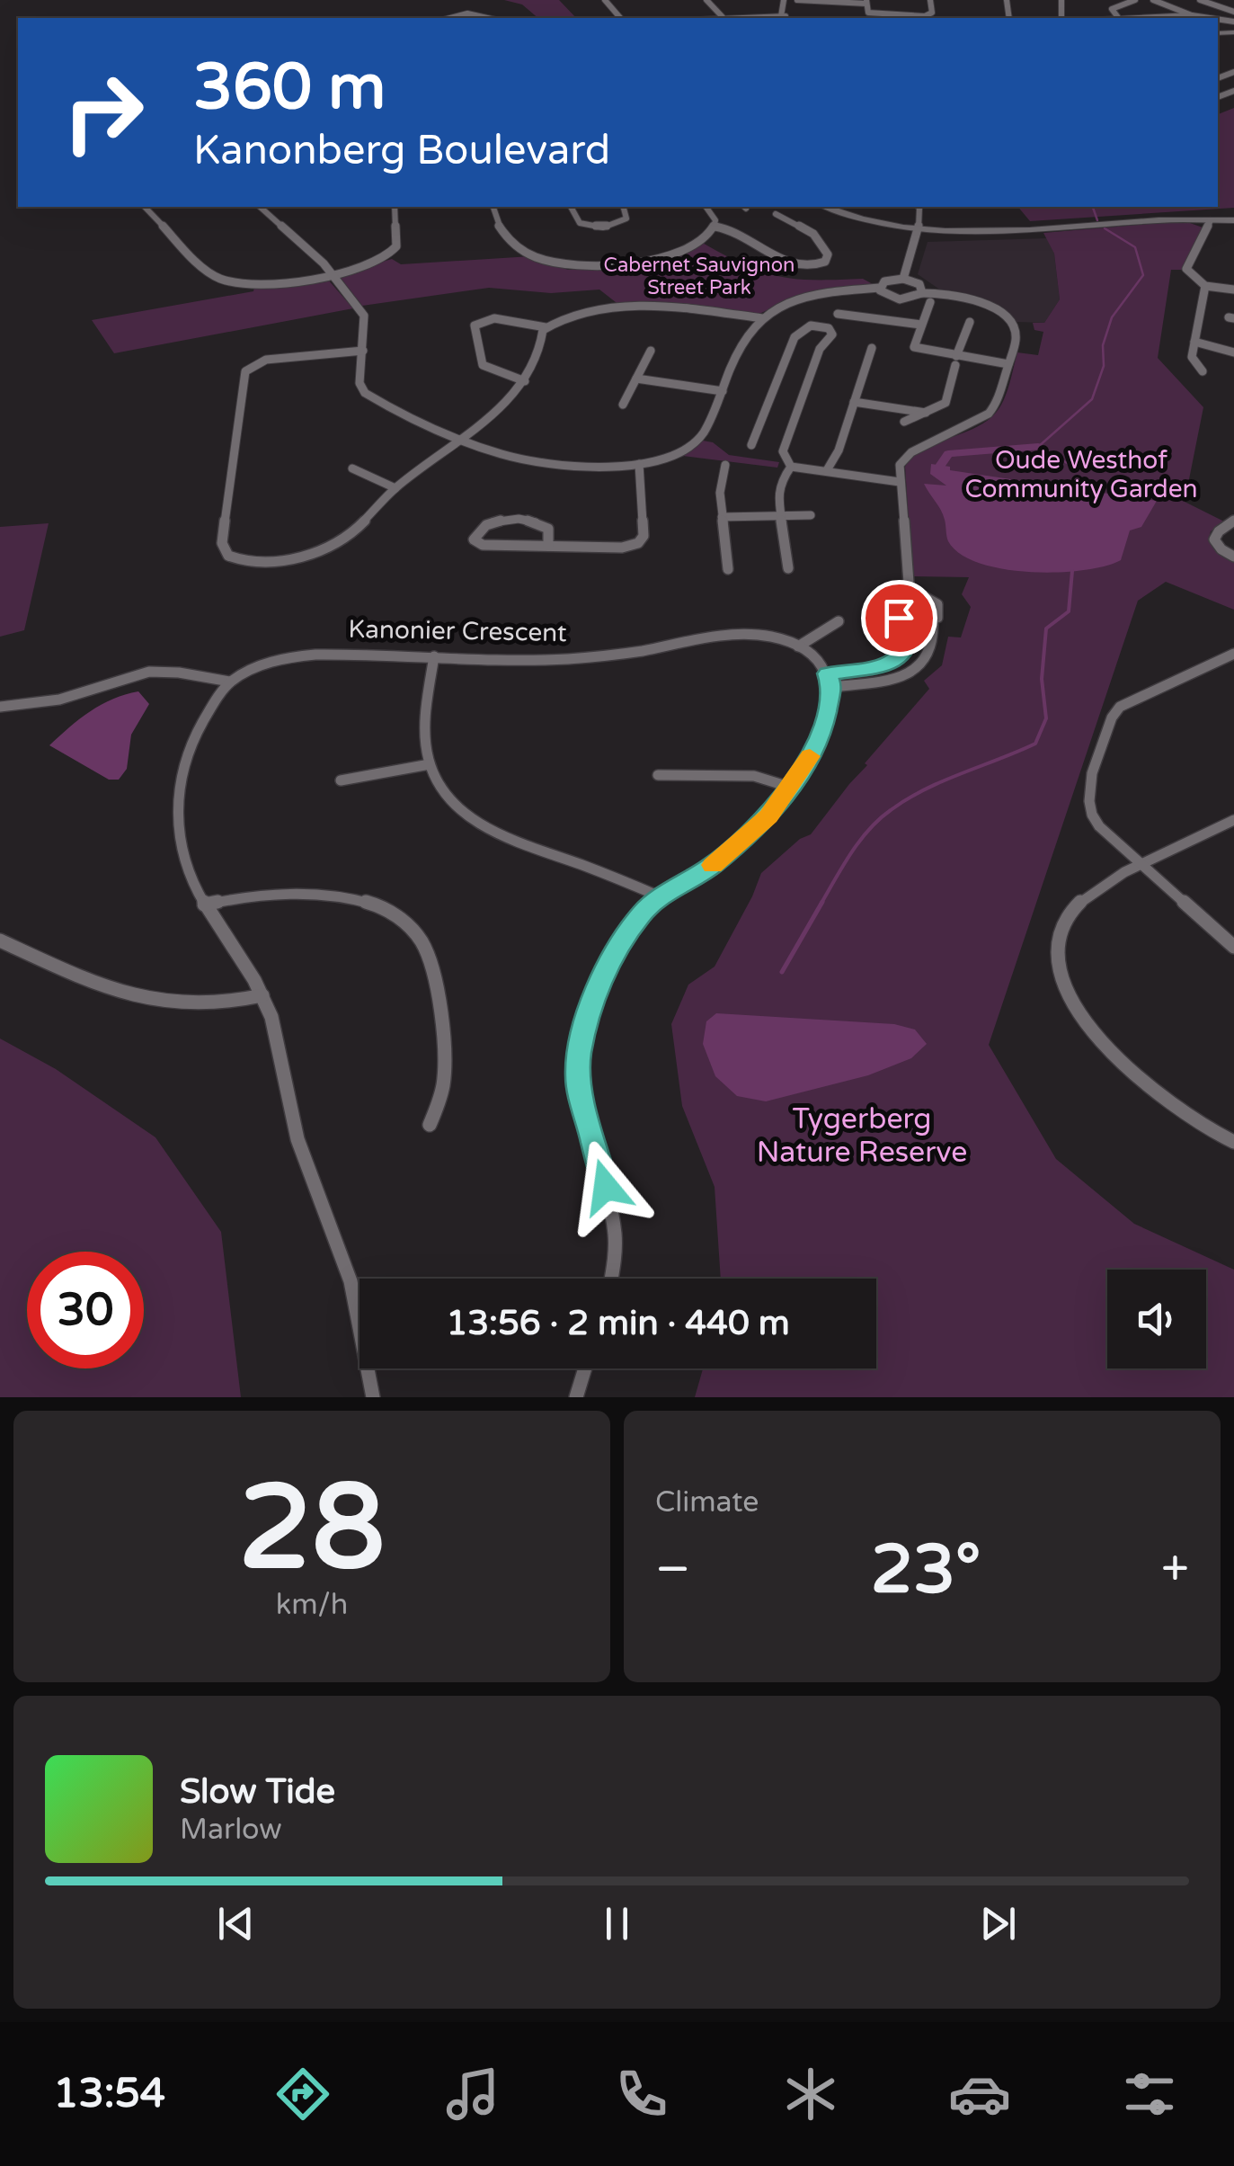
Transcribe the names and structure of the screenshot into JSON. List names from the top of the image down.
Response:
{
  "streets": {
    "street": ["Kanonier Crescent"]
  },
  "parks": ["Cabernet Sauvignon Street Park", "Oude Westhof Community Garden", "Tygerberg Nature Reserve"],
  "page": {
    "turn": ["360 m", "Kanonberg Boulevard"],
    "limit": "30",
    "trip": "13:56 · 2 min · 440 m",
    "tile": [
      ["28", "km/h"],
      "Climate"
    ],
    "heat": ["−", "23°", "+"],
    "song": ["Slow Tide", "Marlow"],
    "tabs": "13:54"
  }
}
